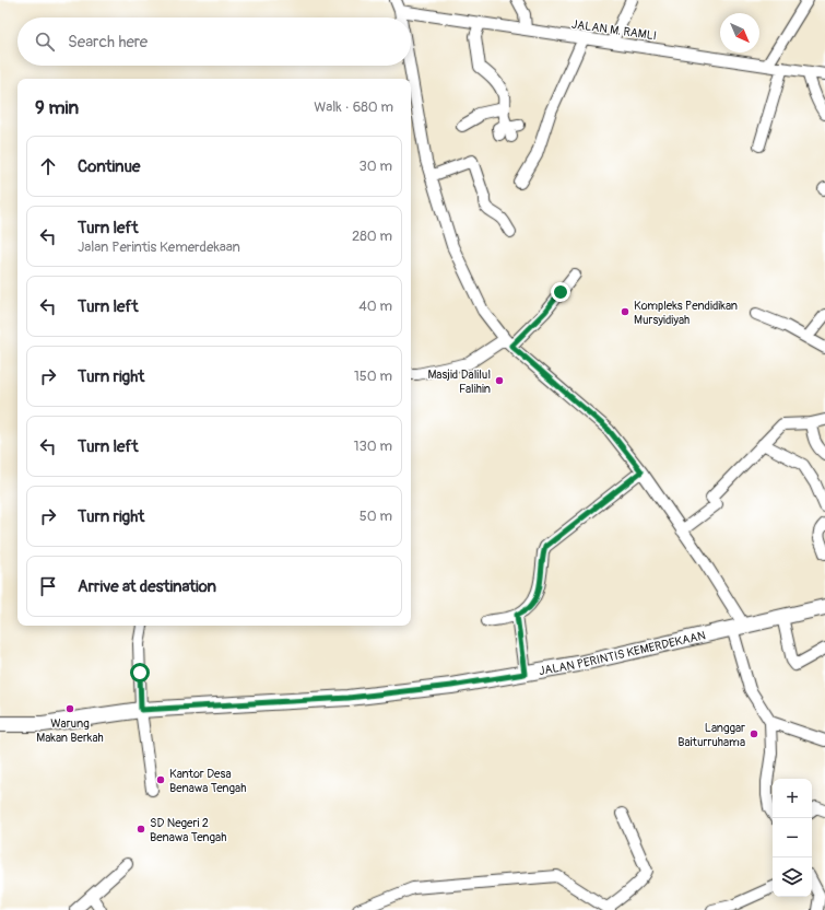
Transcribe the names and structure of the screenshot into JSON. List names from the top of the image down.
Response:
{
  "streets": {
    "main road": ["JALAN PERINTIS KEMERDEKAAN"],
    "street": ["JALAN M. RAMLI"]
  },
  "places": [
    "Kompleks Pendidikan Mursyidiyah",
    "Masjid Dalilul Falihin",
    "Warung Makan Berkah",
    "Langgar Baiturruhama",
    "Kantor Desa Benawa Tengah",
    "SD Negeri 2 Benawa Tengah"
  ],
  "north": "bottom right",
  "page": {
    "search": "Search here",
    "heading": ["9 min", "Walk · 680 m"],
    "list": [
      ["Continue", "30 m"],
      ["Turn left", "Jalan Perintis Kemerdekaan", "280 m"],
      ["Turn left", "40 m"],
      ["Turn right", "150 m"],
      ["Turn left", "130 m"],
      ["Turn right", "50 m"],
      "Arrive at destination"
    ],
    "map_buttons": ["+", "−"]
  }
}
